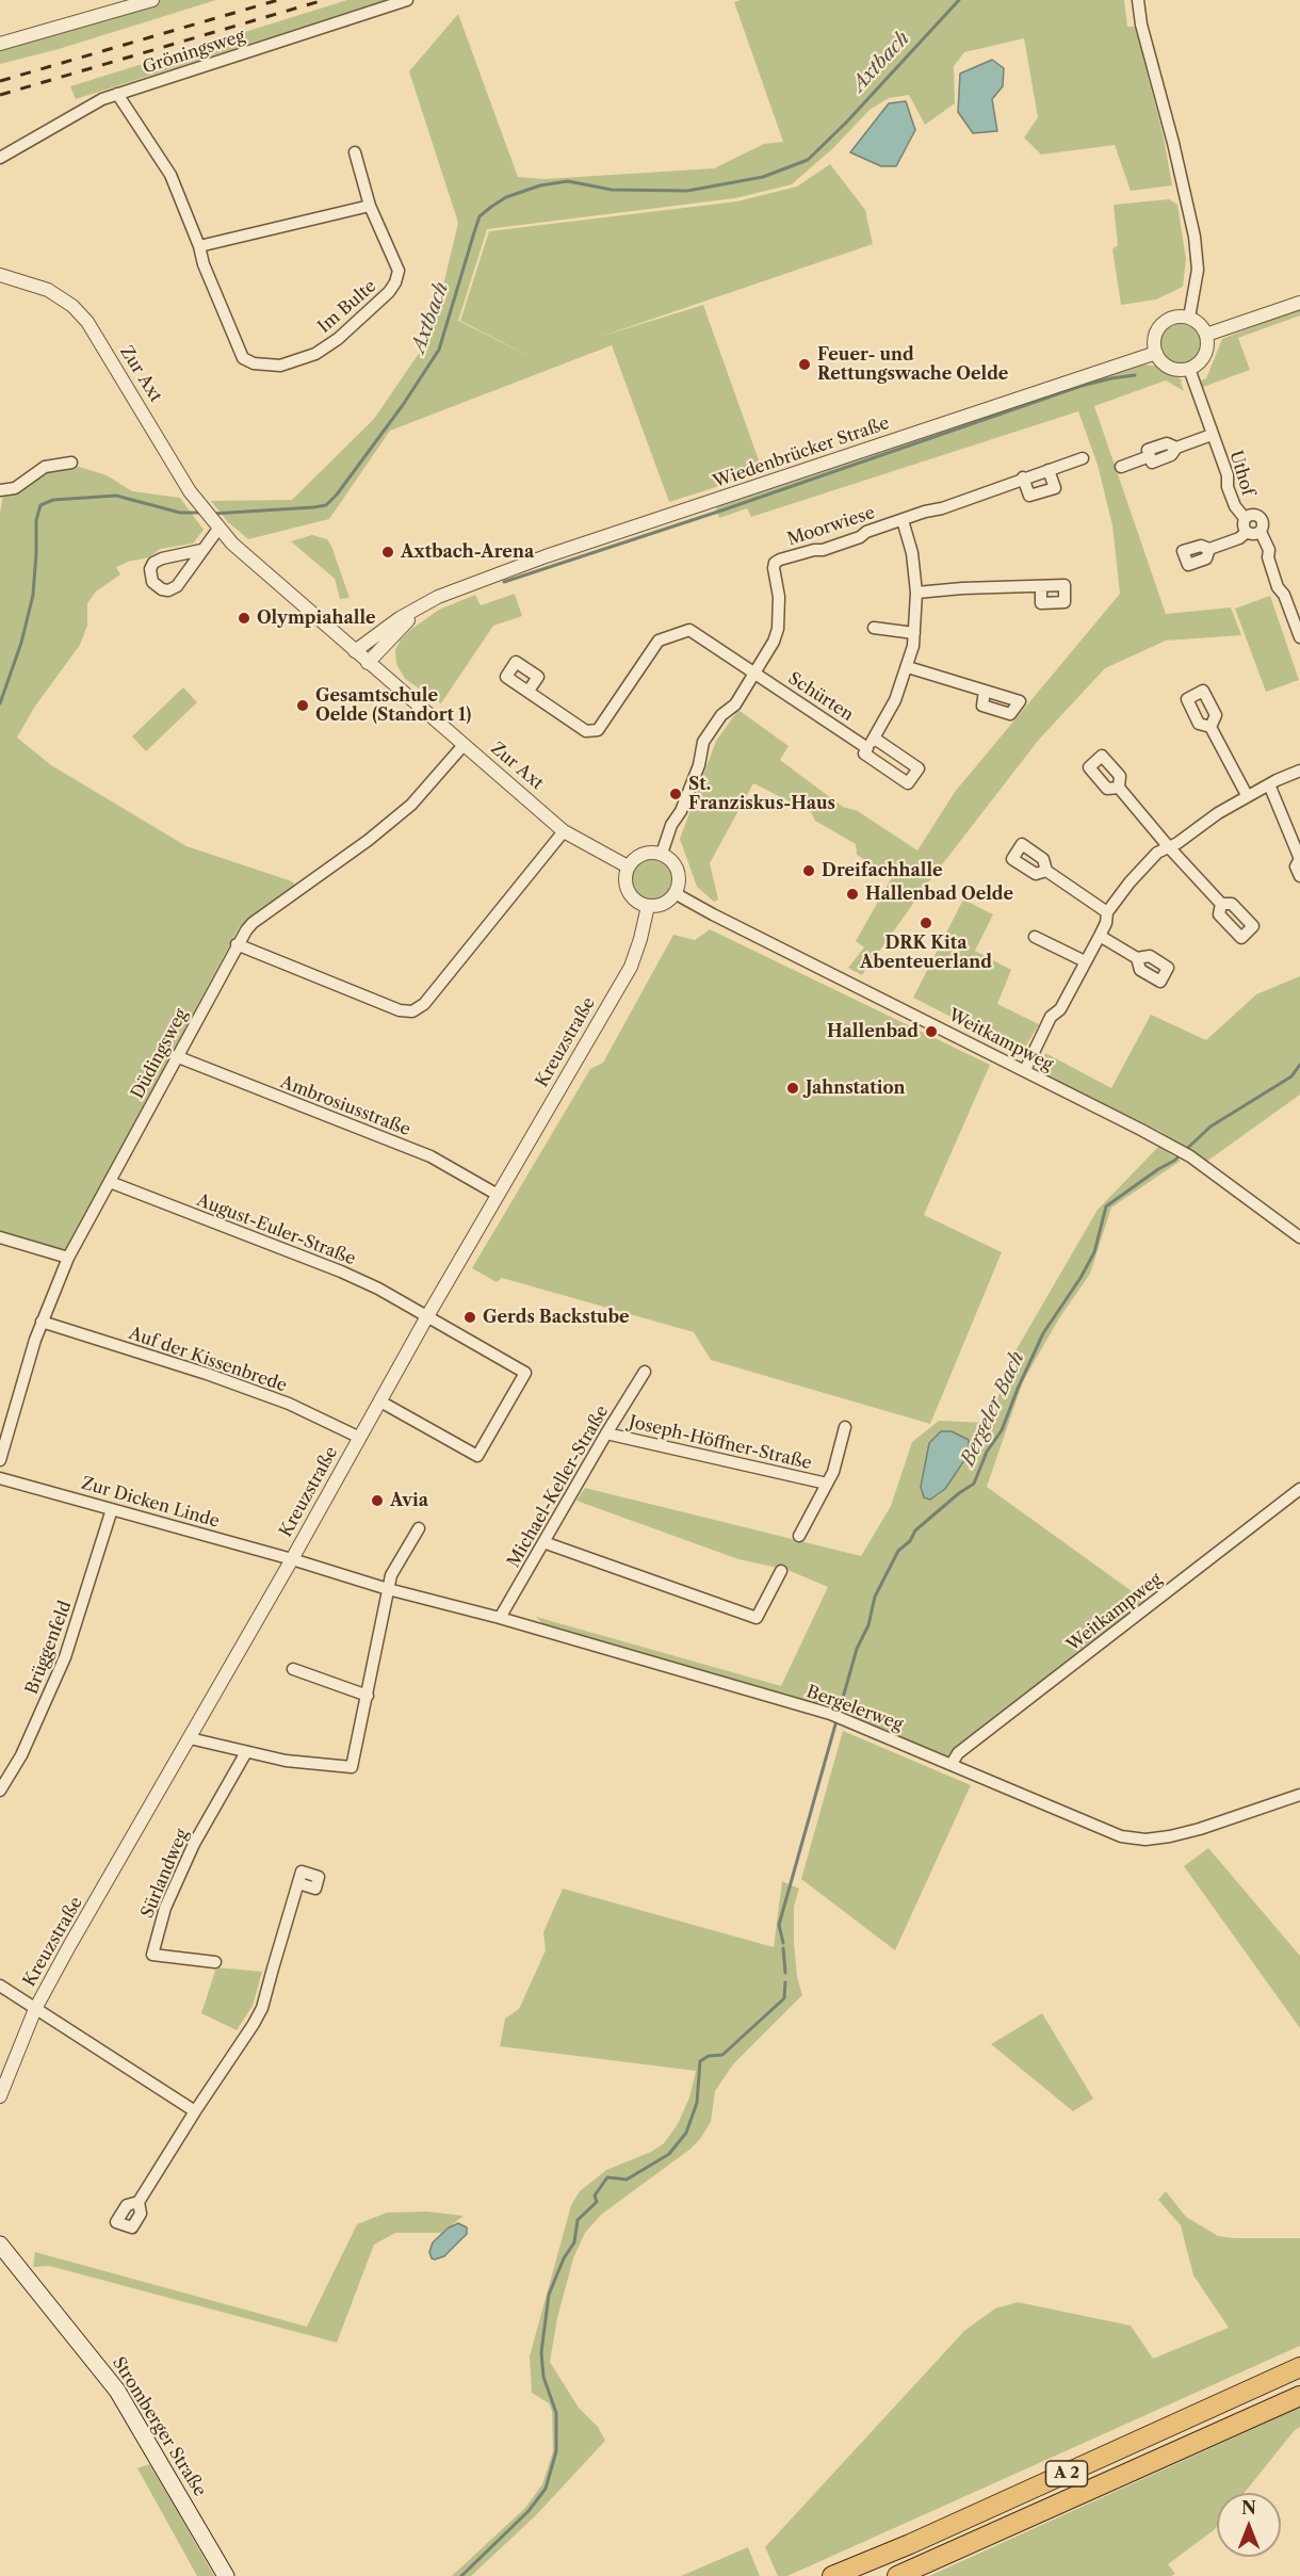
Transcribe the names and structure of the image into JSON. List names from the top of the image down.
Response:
{
  "streets": {
    "highway": ["A 2"],
    "main road": ["Stromberger Straße"],
    "street": [
      "Gröningsweg",
      "Im Bulte",
      "Zur Axt",
      "Wiedenbrücker Straße",
      "Uthof",
      "Moorwiese",
      "Schürten",
      "Weitkampweg",
      "Kreuzstraße",
      "Düdingsweg",
      "Ambrosiusstraße",
      "August-Euler-Straße",
      "Auf der Kissenbrede",
      "Joseph-Höffner-Straße",
      "Michael-Keller-Straße",
      "Zur Dicken Linde",
      "Brüggenfeld",
      "Bergelerweg",
      "Sürlandweg"
    ]
  },
  "crossings": [
    ["Gröningsweg", "Im Bulte"],
    ["Zur Axt", "Wiedenbrücker Straße"],
    ["Zur Axt", "Moorwiese"],
    ["Zur Axt", "Weitkampweg"],
    ["Zur Axt", "Kreuzstraße"],
    ["Zur Axt", "Düdingsweg"],
    ["Wiedenbrücker Straße", "Uthof"],
    ["Moorwiese", "Schürten"],
    ["Moorwiese", "Weitkampweg"],
    ["Moorwiese", "Kreuzstraße"],
    ["Weitkampweg", "Kreuzstraße"],
    ["Weitkampweg", "Bergelerweg"],
    ["Kreuzstraße", "Ambrosiusstraße"],
    ["Kreuzstraße", "August-Euler-Straße"],
    ["Kreuzstraße", "Auf der Kissenbrede"],
    ["Kreuzstraße", "Zur Dicken Linde"],
    ["Kreuzstraße", "Bergelerweg"],
    ["Düdingsweg", "Ambrosiusstraße"],
    ["Düdingsweg", "August-Euler-Straße"],
    ["Düdingsweg", "Auf der Kissenbrede"],
    ["Joseph-Höffner-Straße", "Michael-Keller-Straße"],
    ["Michael-Keller-Straße", "Bergelerweg"],
    ["Zur Dicken Linde", "Brüggenfeld"],
    ["Zur Dicken Linde", "Bergelerweg"]
  ],
  "water": ["Axtbach", "Bergeler Bach"],
  "places": [
    "Feuer- und Rettungswache Oelde",
    "Axtbach-Arena",
    "Olympiahalle",
    "Gesamtschule Oelde (Standort 1)",
    "St. Franziskus-Haus",
    "Dreifachhalle",
    "Hallenbad Oelde",
    "DRK Kita Abenteuerland",
    "Hallenbad",
    "Jahnstation",
    "Gerds Backstube",
    "Avia"
  ],
  "north": "top"
}
